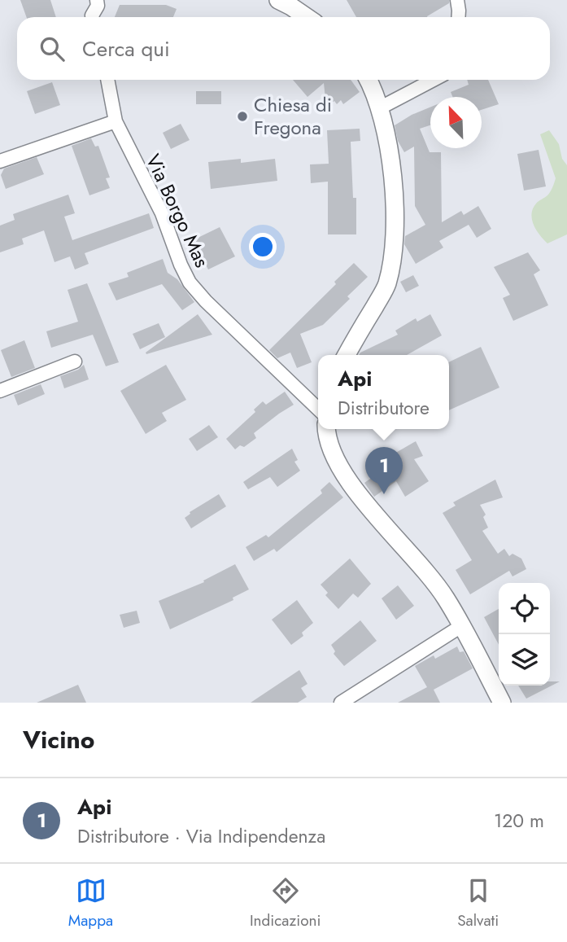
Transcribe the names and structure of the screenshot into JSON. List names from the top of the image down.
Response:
{
  "streets": {
    "street": ["Via Borgo Mas"]
  },
  "places": ["Chiesa di Fregona"],
  "north": "top left",
  "page": {
    "search": "Cerca qui",
    "popup": ["Api", "Distributore"],
    "pins": "1",
    "heading": "Vicino",
    "list": [
      {
        "mark": "1",
        "name": "Api",
        "note": "Distributore · Via Indipendenza",
        "value": "120 m"
      }
    ],
    "nav": ["Mappa", "Indicazioni", "Salvati"]
  }
}
